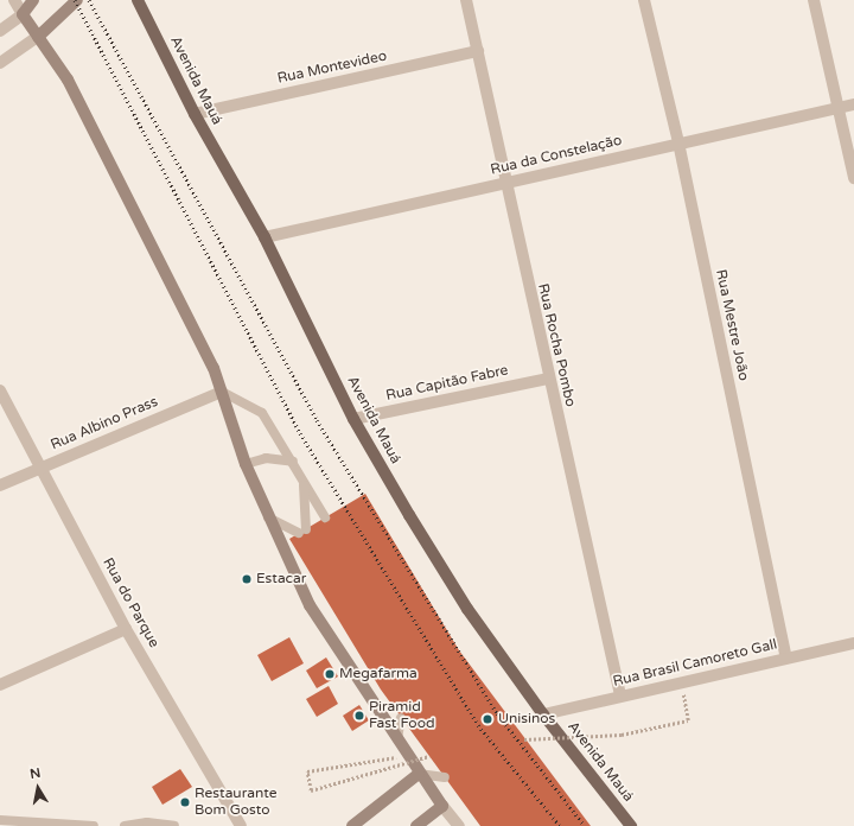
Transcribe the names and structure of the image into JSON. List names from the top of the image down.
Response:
{
  "streets": {
    "main road": ["Avenida Mauá"],
    "street": [
      "Rua Montevideo",
      "Rua da Constelação",
      "Rua Mestre João",
      "Rua Rocha Pombo",
      "Rua Capitão Fabre",
      "Rua Albino Prass",
      "Rua do Parque",
      "Rua Brasil Camoreto Gall"
    ]
  },
  "crossings": [
    ["Rua Montevideo", "Avenida Mauá"],
    ["Rua Montevideo", "Rua Rocha Pombo"],
    ["Avenida Mauá", "Rua da Constelação"],
    ["Avenida Mauá", "Rua Capitão Fabre"],
    ["Avenida Mauá", "Rua Brasil Camoreto Gall"],
    ["Rua da Constelação", "Rua Mestre João"],
    ["Rua da Constelação", "Rua Rocha Pombo"],
    ["Rua Mestre João", "Rua Brasil Camoreto Gall"],
    ["Rua Rocha Pombo", "Rua Capitão Fabre"],
    ["Rua Rocha Pombo", "Rua Brasil Camoreto Gall"],
    ["Rua Albino Prass", "Rua do Parque"]
  ],
  "places": [
    "Estacar",
    "Megafarma",
    "Piramid Fast Food",
    "Unisinos",
    "Restaurante Bom Gosto"
  ],
  "north": "top"
}
